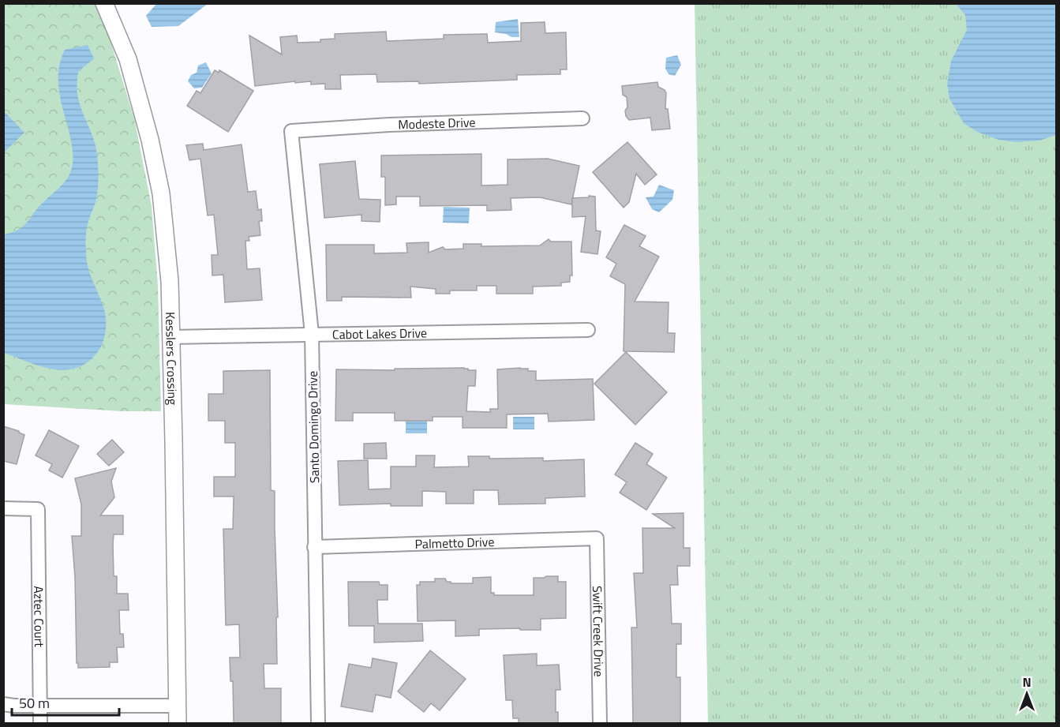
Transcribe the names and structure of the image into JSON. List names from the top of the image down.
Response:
{
  "streets": {
    "street": [
      "Modeste Drive",
      "Cabot Lakes Drive",
      "Kesslers Crossing",
      "Santo Domingo Drive",
      "Palmetto Drive",
      "Aztec Court",
      "Swift Creek Drive"
    ]
  },
  "crossings": [
    ["Modeste Drive", "Santo Domingo Drive"],
    ["Cabot Lakes Drive", "Kesslers Crossing"],
    ["Cabot Lakes Drive", "Santo Domingo Drive"],
    ["Santo Domingo Drive", "Palmetto Drive"],
    ["Palmetto Drive", "Swift Creek Drive"]
  ],
  "scale_bar": "50 m",
  "north": "top"
}
